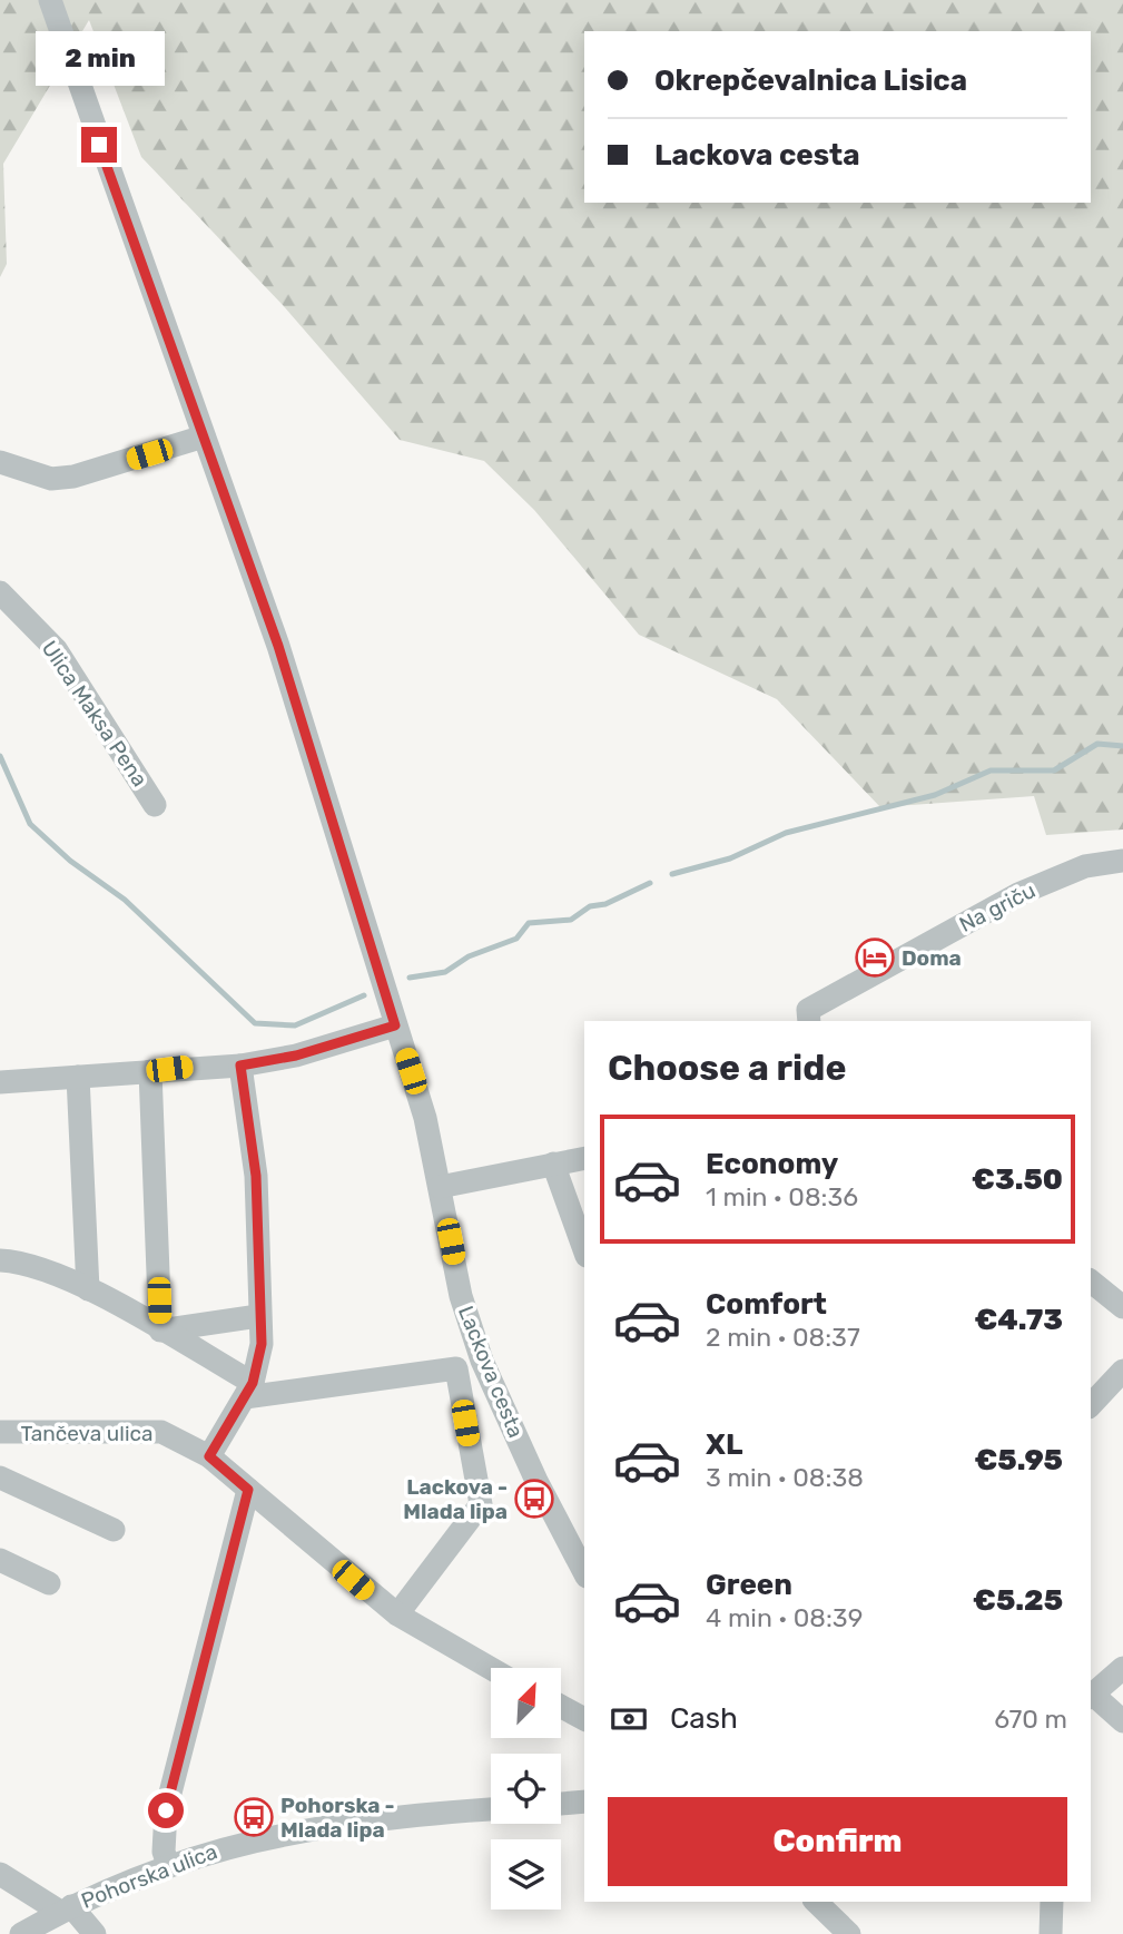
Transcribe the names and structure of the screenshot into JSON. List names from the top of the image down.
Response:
{
  "streets": {
    "street": [
      "Ulica Maksa Pena",
      "Na griču",
      "Lackova cesta",
      "Tančeva ulica",
      "Pohorska ulica"
    ]
  },
  "places": {
    "hotel": ["Doma"],
    "bus stop": ["Lackova - Mlada lipa", "Pohorska - Mlada lipa"]
  },
  "north": "top right",
  "page": {
    "bubble": "2 min",
    "banner": ["Okrepčevalnica Lisica", "Lackova cesta"],
    "heading": "Choose a ride",
    "list": [
      {
        "name": "Economy",
        "note": "1 min · 08:36",
        "value": "€3.50"
      },
      {
        "name": "Comfort",
        "note": "2 min · 08:37",
        "value": "€4.73"
      },
      {
        "name": "XL",
        "note": "3 min · 08:38",
        "value": "€5.95"
      },
      {
        "name": "Green",
        "note": "4 min · 08:39",
        "value": "€5.25"
      }
    ],
    "pay": ["Cash", "670 m"],
    "buttons": "Confirm"
  }
}
